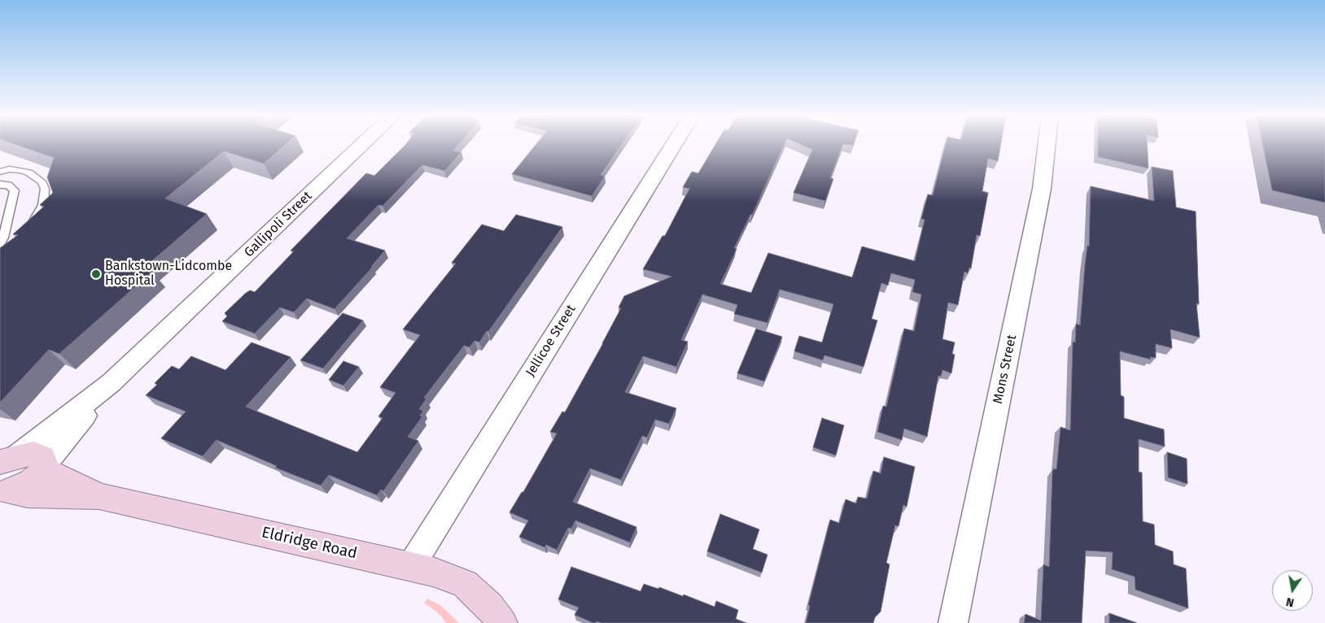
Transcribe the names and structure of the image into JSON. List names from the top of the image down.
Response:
{
  "streets": {
    "street": [
      "Gallipoli Street",
      "Jellicoe Street",
      "Mons Street",
      "Eldridge Road"
    ]
  },
  "crossings": [
    ["Gallipoli Street", "Eldridge Road"],
    ["Jellicoe Street", "Eldridge Road"]
  ],
  "places": ["Bankstown-Lidcombe Hospital"],
  "north": "bottom"
}
